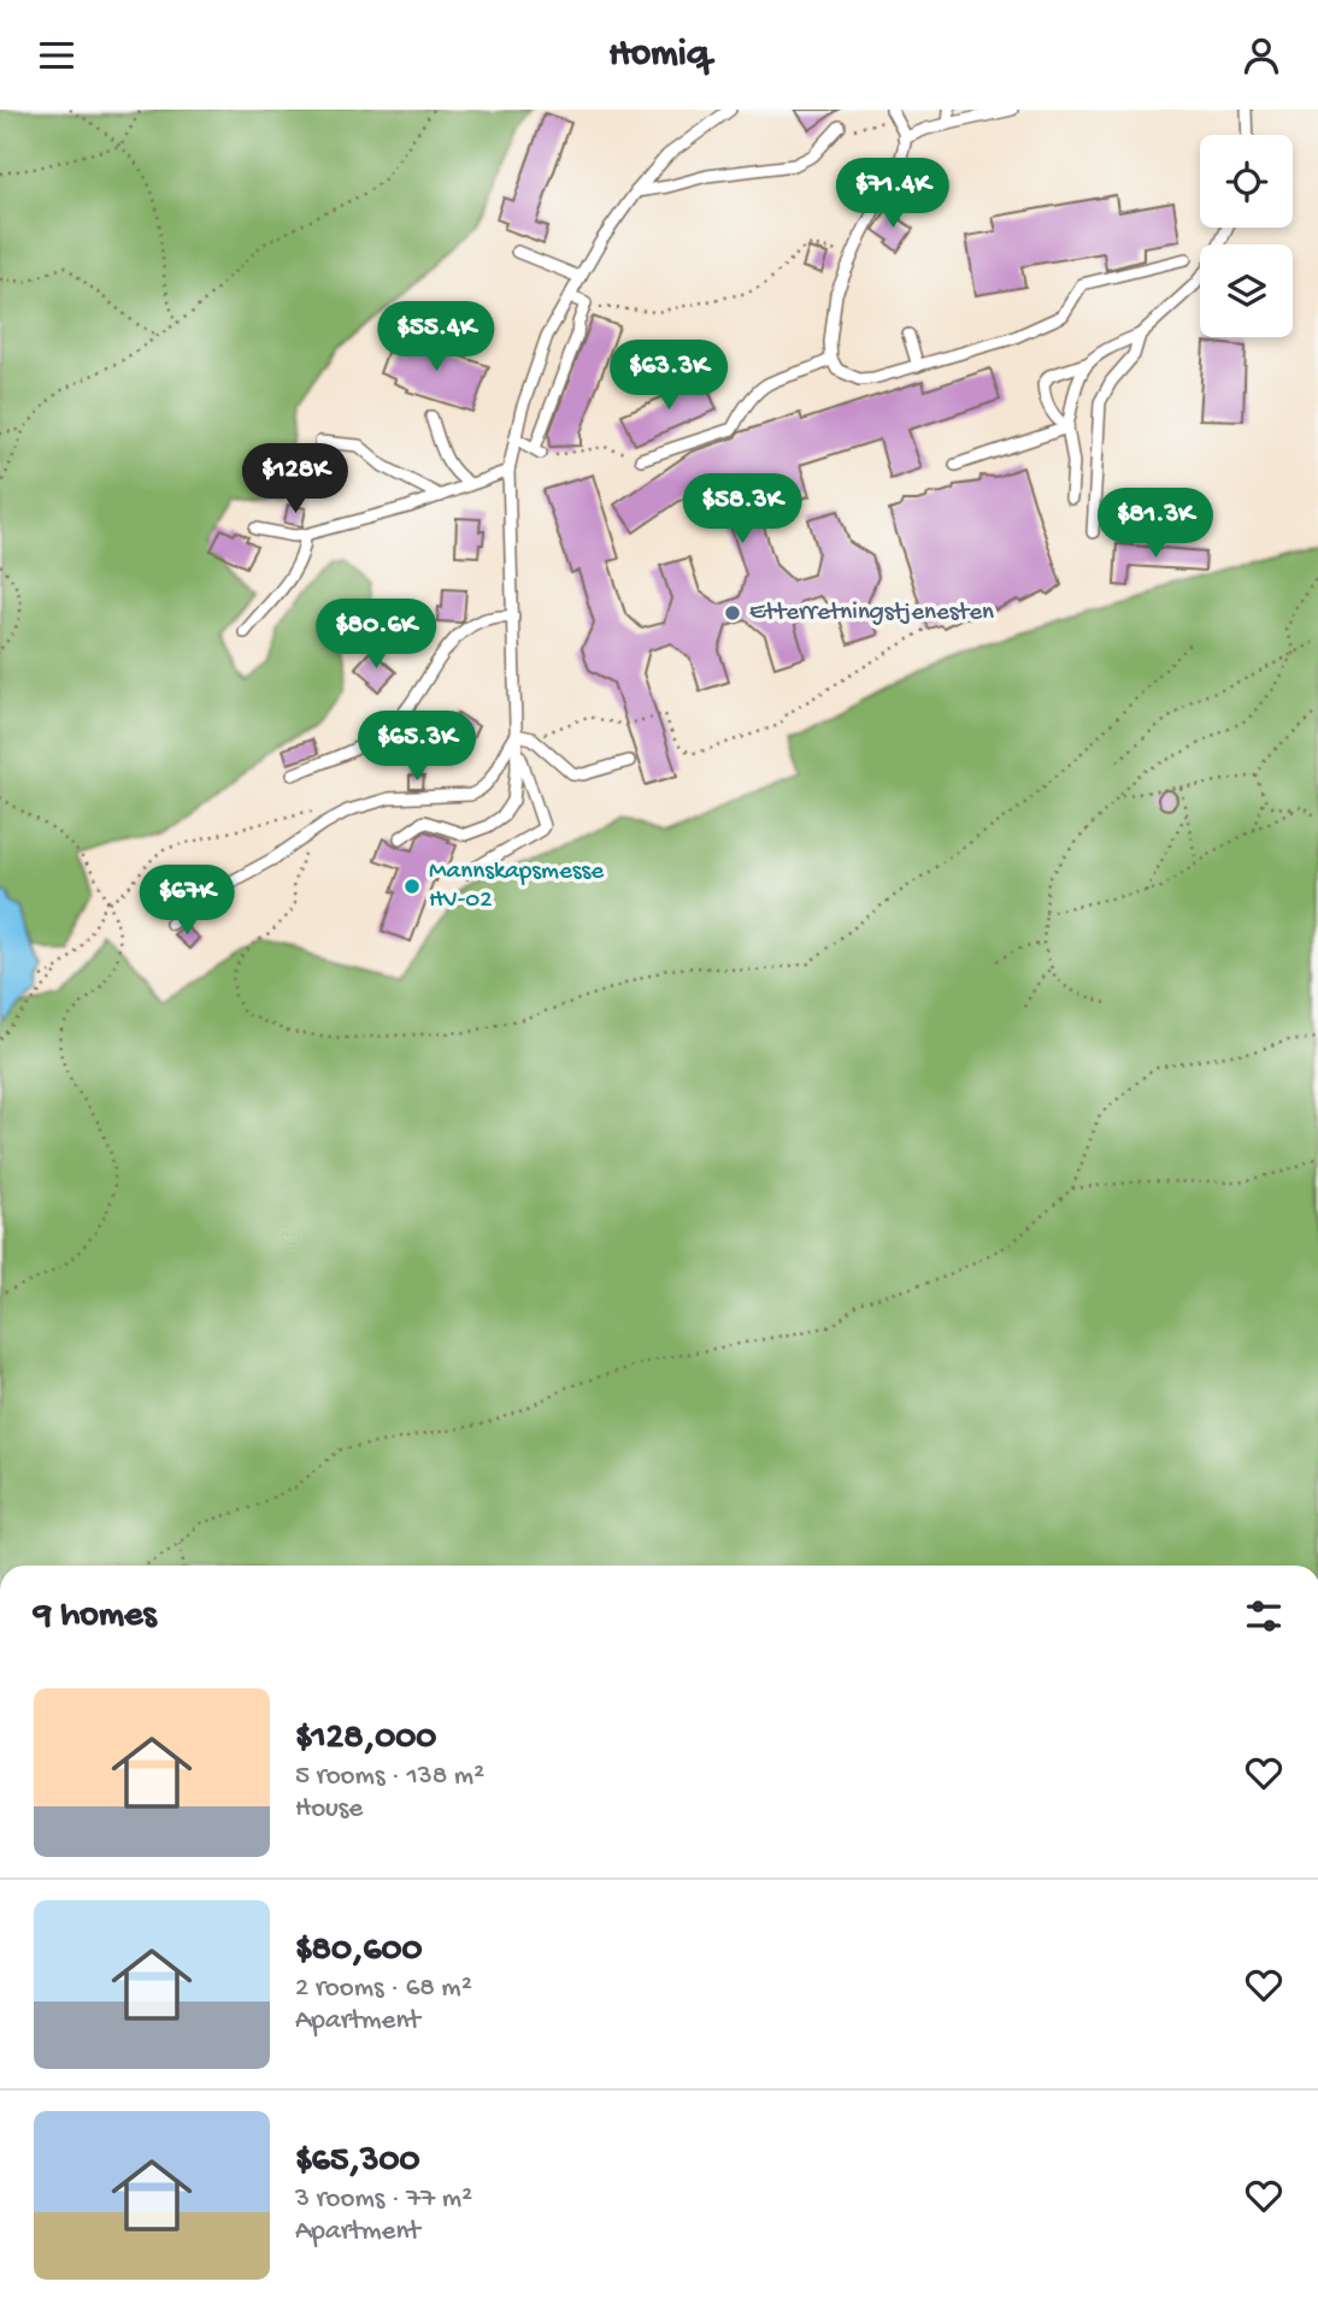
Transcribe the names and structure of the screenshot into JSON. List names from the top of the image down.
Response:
{
  "places": ["Etterretningstjenesten", "Mannskapsmesse HV-02"],
  "page": {
    "header": "Homiq",
    "price": [
      "$71.4K",
      "$55.4K",
      "$63.3K",
      "$128K",
      "$58.3K",
      "$81.3K",
      "$80.6K",
      "$65.3K",
      "$67K"
    ],
    "heading": "9 homes",
    "list": [
      {
        "name": "$128,000",
        "note": "5 rooms · 138 m² · House"
      },
      {
        "name": "$80,600",
        "note": "2 rooms · 68 m² · Apartment"
      },
      {
        "name": "$65,300",
        "note": "3 rooms · 77 m² · Apartment"
      }
    ]
  }
}
